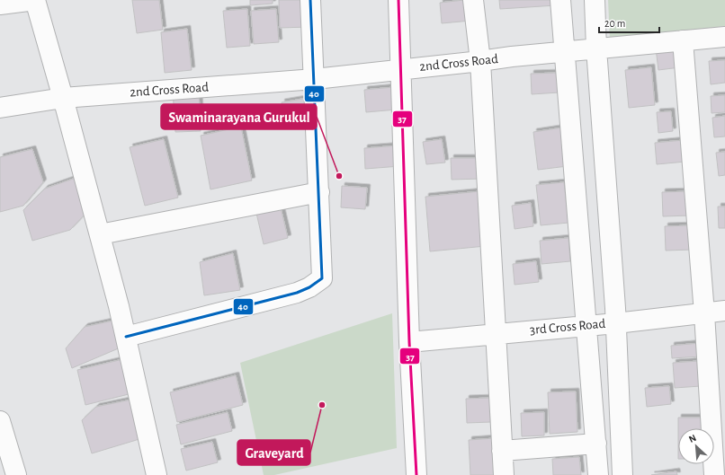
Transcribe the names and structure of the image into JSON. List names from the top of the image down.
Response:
{
  "streets": {
    "street": ["2nd Cross Road", "3rd Cross Road"]
  },
  "places": ["Swaminarayana Gurukul", "Graveyard"],
  "lines": ["transit line 37", "transit line 40"],
  "scale_bar": "20 m",
  "north": "top left"
}
